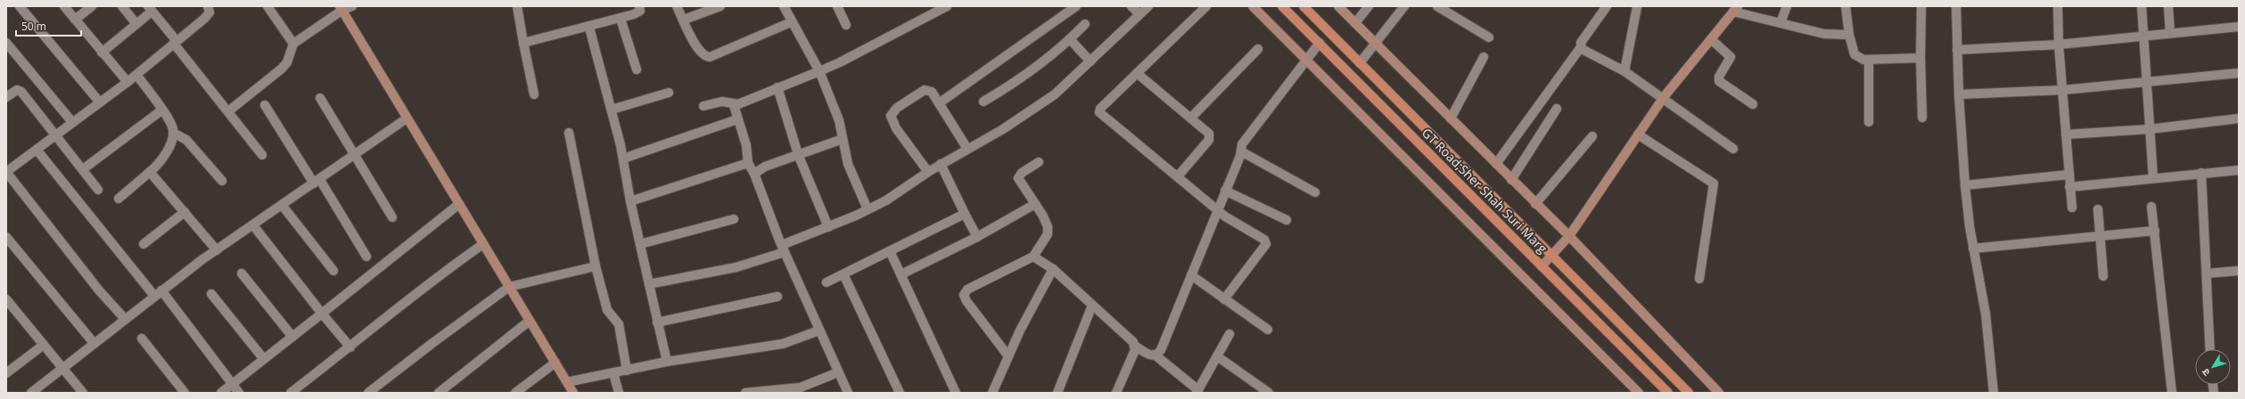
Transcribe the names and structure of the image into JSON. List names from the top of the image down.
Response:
{
  "streets": {
    "main road": ["GT Road;Sher Shah Suri Marg"]
  },
  "scale_bar": "50 m",
  "north": "bottom left"
}
